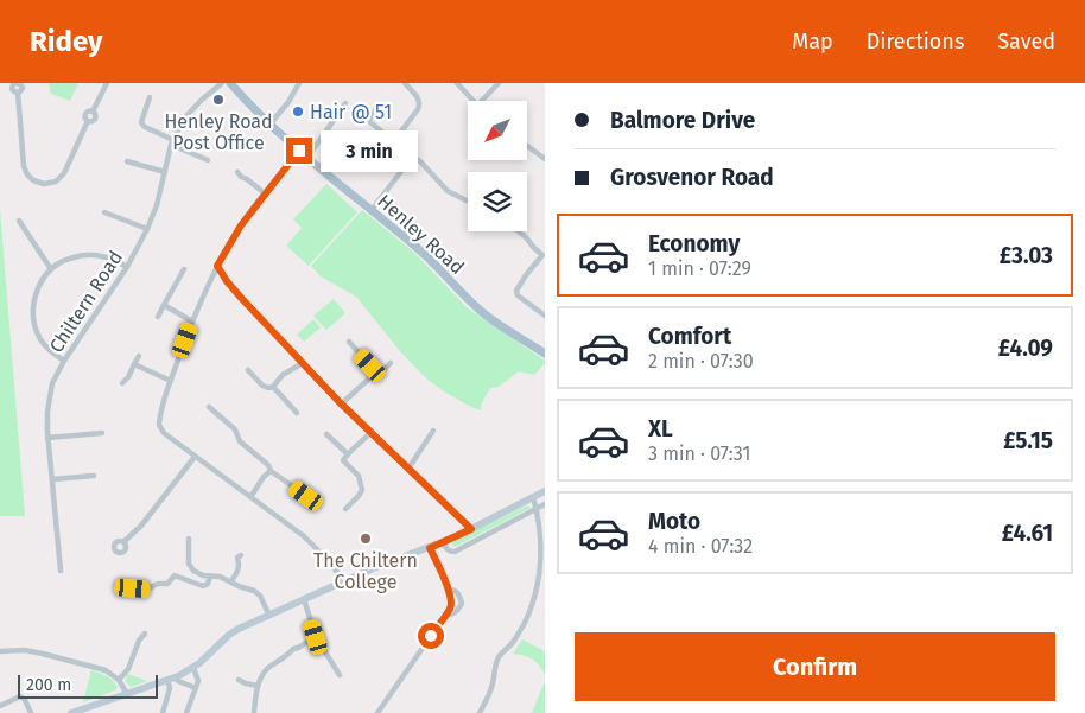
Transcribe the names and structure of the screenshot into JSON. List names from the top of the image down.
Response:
{
  "streets": {
    "main road": ["Henley Road"],
    "street": ["Chiltern Road"]
  },
  "places": ["Henley Road Post Office", "Hair @ 51", "The Chiltern College"],
  "scale_bar": "200 m",
  "north": "bottom left",
  "page": {
    "header": "Ridey",
    "nav": ["Map", "Directions", "Saved"],
    "banner": ["Balmore Drive", "Grosvenor Road"],
    "bubble": "3 min",
    "list": [
      {
        "name": "Economy",
        "note": "1 min · 07:29",
        "value": "£3.03"
      },
      {
        "name": "Comfort",
        "note": "2 min · 07:30",
        "value": "£4.09"
      },
      {
        "name": "XL",
        "note": "3 min · 07:31",
        "value": "£5.15"
      },
      {
        "name": "Moto",
        "note": "4 min · 07:32",
        "value": "£4.61"
      }
    ],
    "buttons": "Confirm",
    "scale": "200 m"
  }
}
